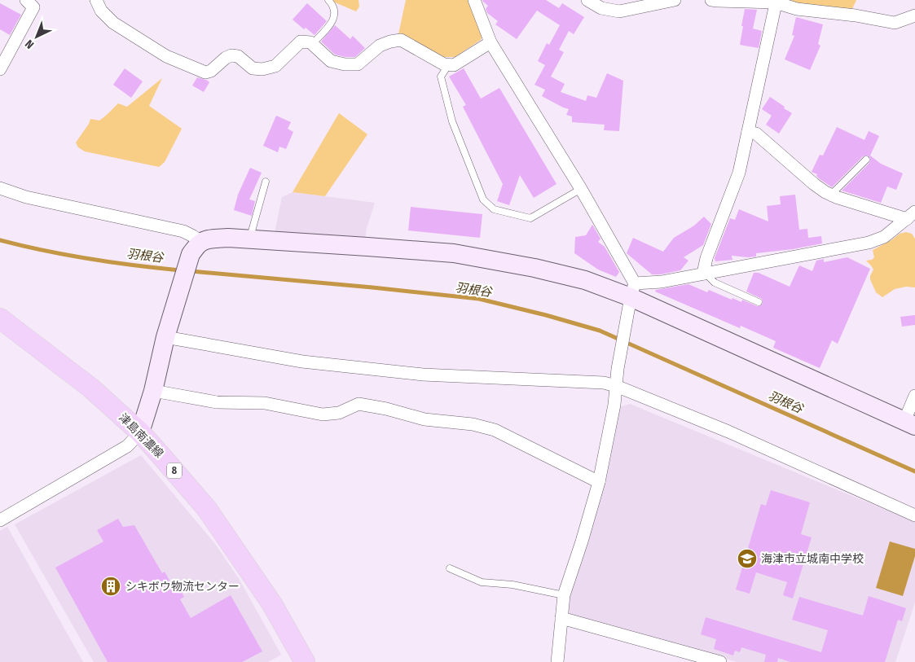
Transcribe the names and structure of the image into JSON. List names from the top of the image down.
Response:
{
  "streets": {
    "main road": ["津島南濃線", "8"]
  },
  "water": ["羽根谷"],
  "places": {
    "school or university": ["海津市立城南中学校"],
    "building": ["シキボウ物流センター"]
  },
  "north": "bottom left"
}
